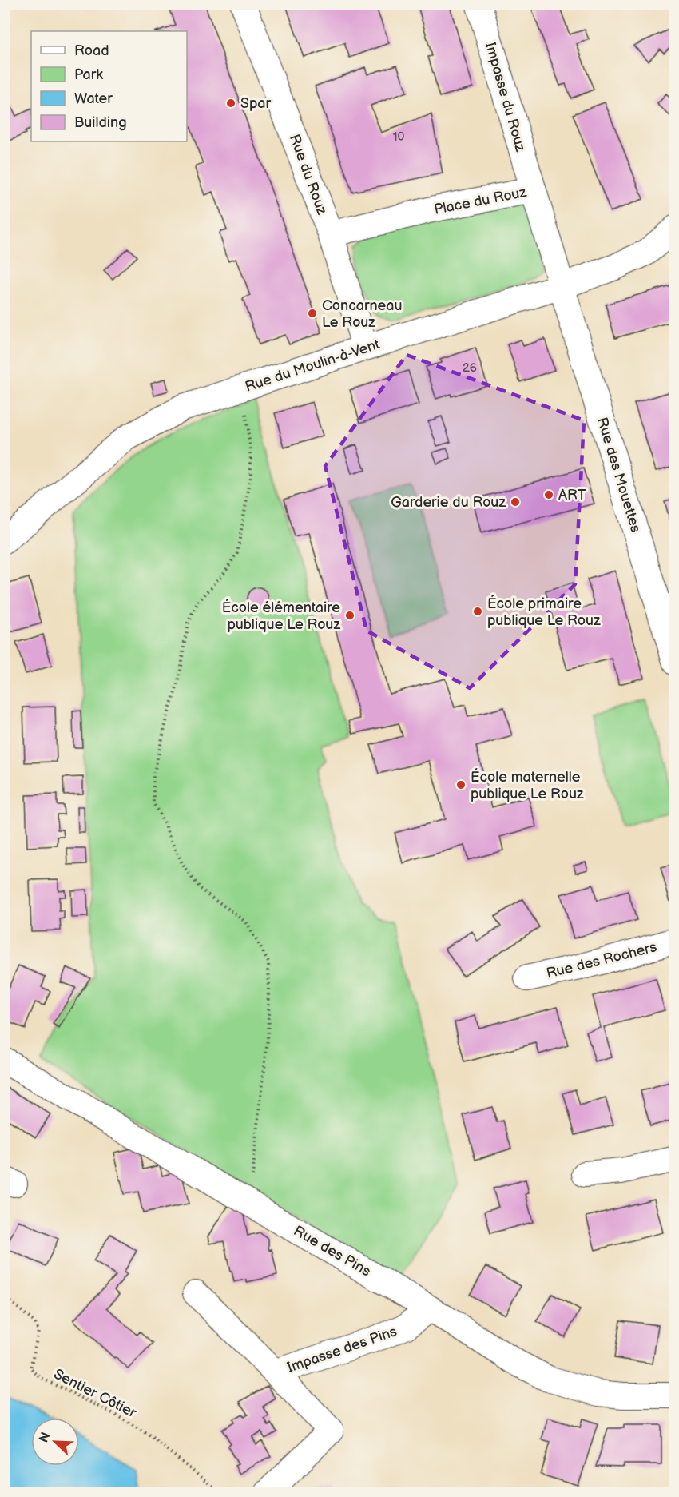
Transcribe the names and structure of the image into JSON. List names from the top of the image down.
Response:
{
  "streets": {
    "street": [
      "Impasse du Rouz",
      "Rue du Rouz",
      "Place du Rouz",
      "Rue du Moulin-à-Vent",
      "Rue des Mouettes",
      "Rue des Rochers",
      "Rue des Pins",
      "Impasse des Pins"
    ],
    "path": ["Sentier Côtier"]
  },
  "crossings": [
    ["Impasse du Rouz", "Place du Rouz"],
    ["Rue du Rouz", "Place du Rouz"],
    ["Rue du Rouz", "Rue du Moulin-à-Vent"],
    ["Place du Rouz", "Rue du Moulin-à-Vent"],
    ["Place du Rouz", "Rue des Mouettes"],
    ["Rue du Moulin-à-Vent", "Rue des Mouettes"],
    ["Rue des Pins", "Impasse des Pins"]
  ],
  "places": [
    "Spar",
    "Concarneau Le Rouz",
    "ART",
    "Garderie du Rouz",
    "École primaire publique Le Rouz",
    "École élémentaire publique Le Rouz",
    "École maternelle publique Le Rouz"
  ],
  "house_numbers": ["10", "26"],
  "legend": [
    "Road",
    "Park",
    "Water",
    "Building"
  ],
  "north": "top left"
}
